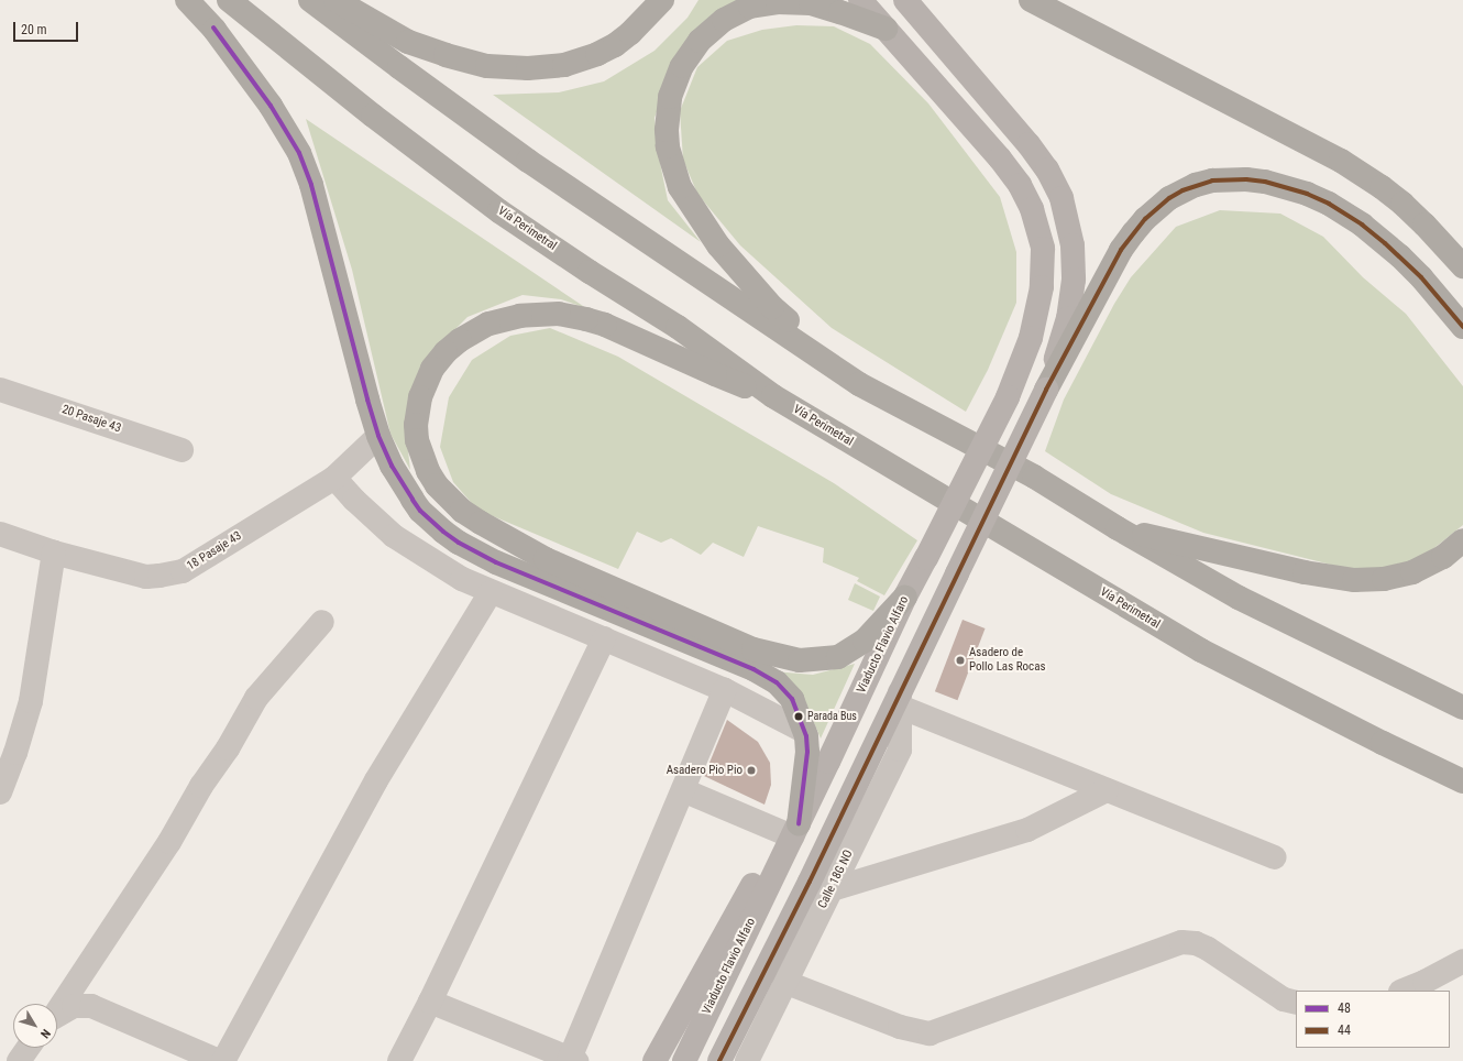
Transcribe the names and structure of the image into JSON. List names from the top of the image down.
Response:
{
  "streets": {
    "highway": ["Vía Perimetral"],
    "main road": ["Viaducto Flavio Alfaro"],
    "street": ["20 Pasaje 43", "18 Pasaje 43", "Calle 18G NO"]
  },
  "places": ["Asadero de Pollo Las Rocas", "Parada Bus", "Asadero Pio Pio"],
  "lines": ["transit line 48", "transit line 44"],
  "legend": ["48", "44"],
  "scale_bar": "20 m",
  "north": "bottom right"
}
